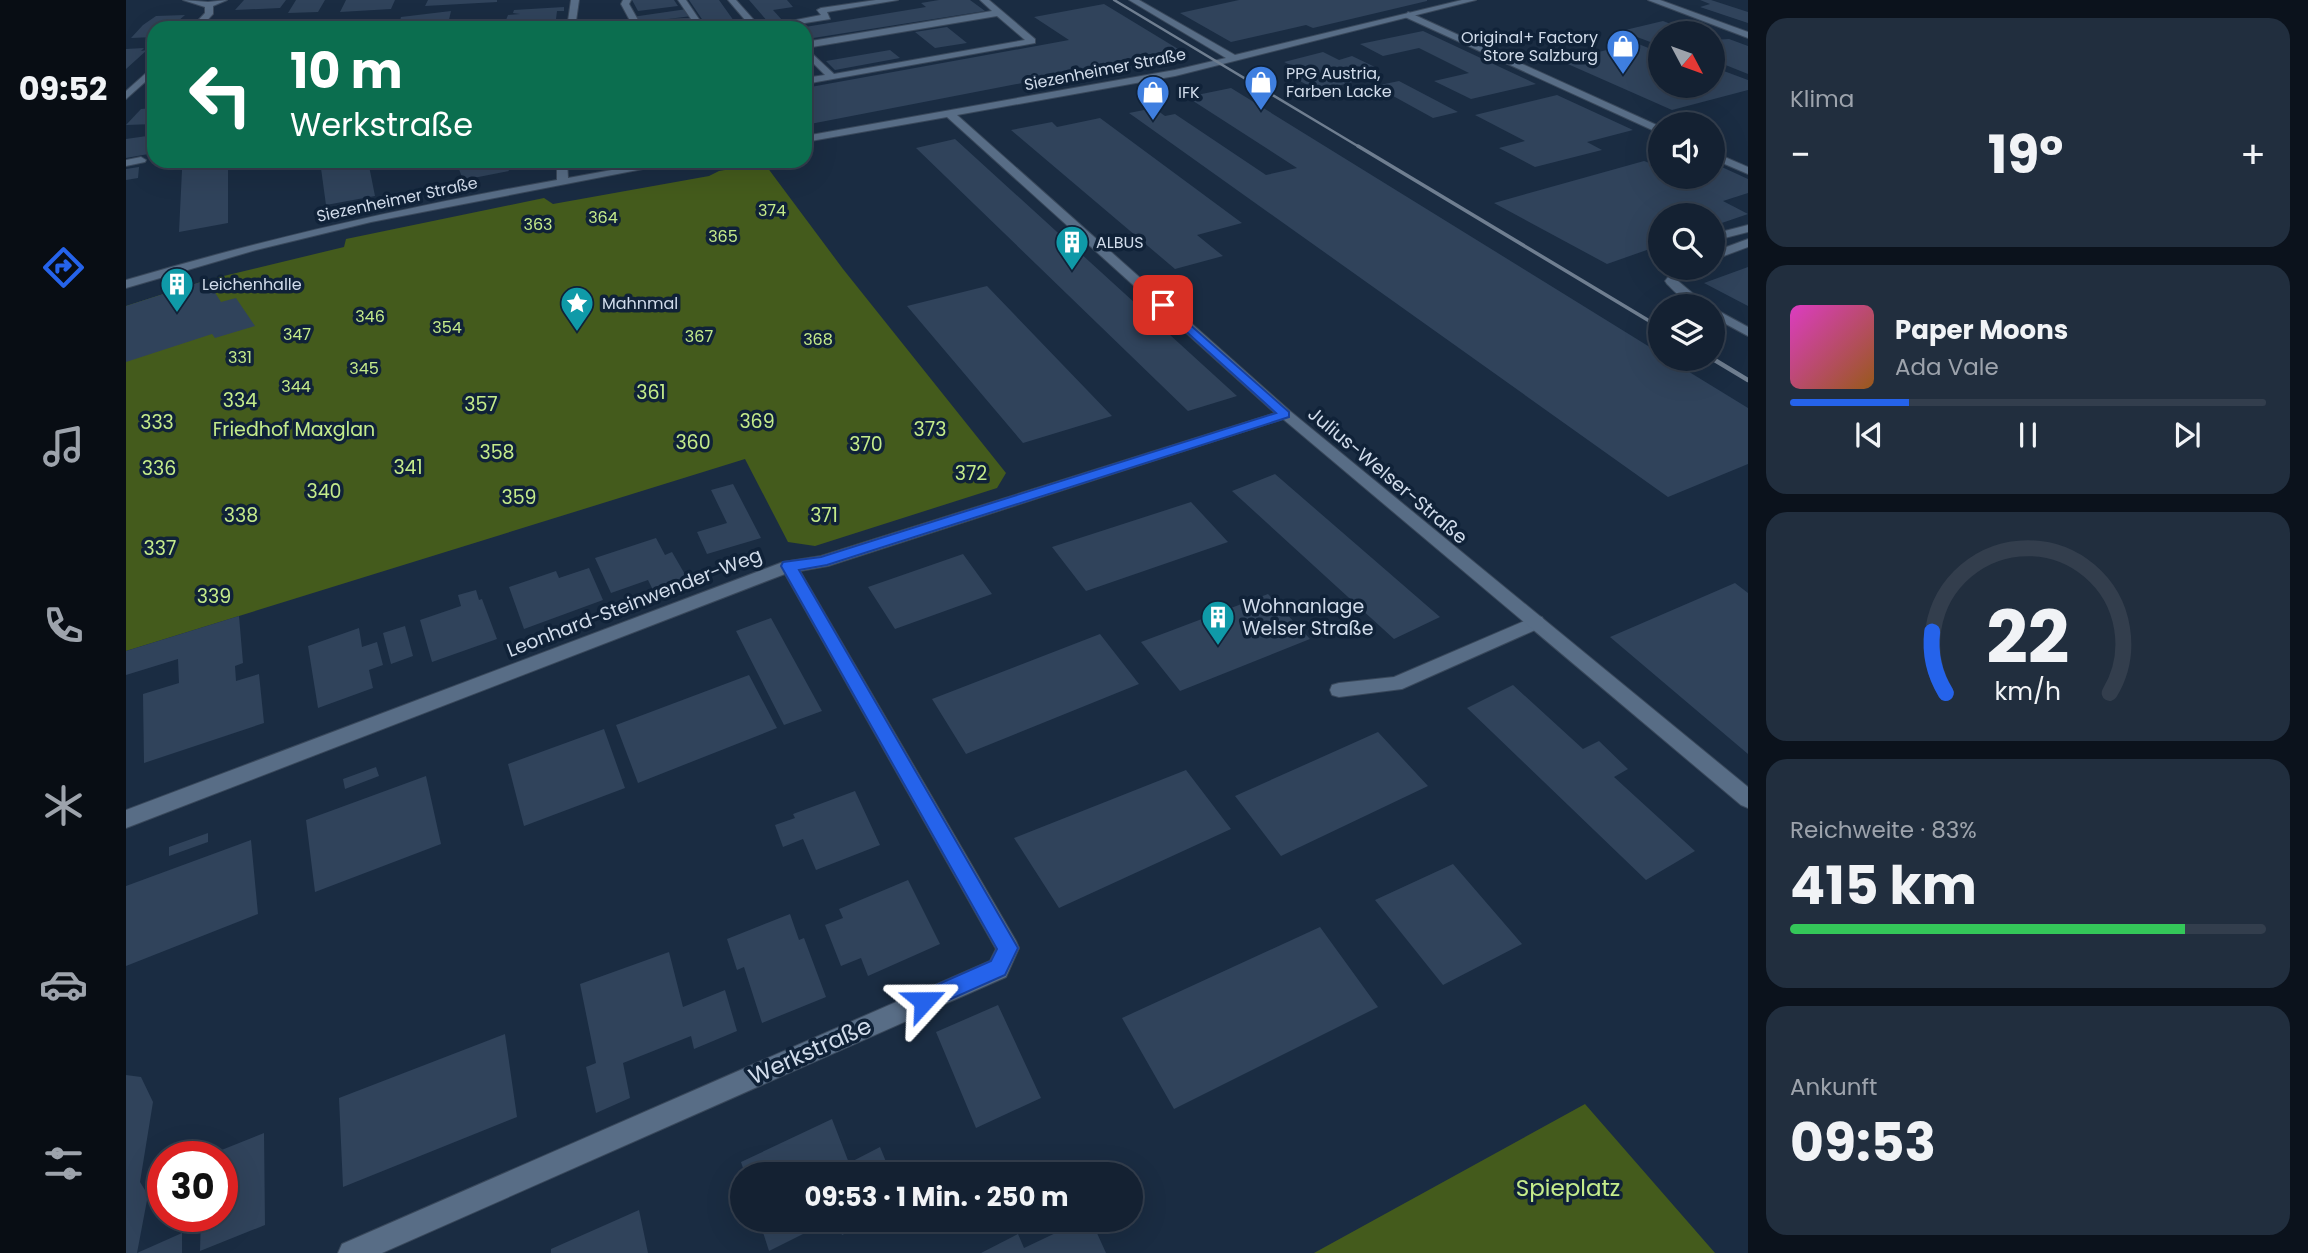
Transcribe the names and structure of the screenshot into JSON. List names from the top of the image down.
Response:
{
  "streets": {
    "street": [
      "Siezenheimer Straße",
      "Julius-Welser-Straße",
      "Leonhard-Steinwender-Weg",
      "Werkstraße"
    ]
  },
  "crossings": [
    ["Siezenheimer Straße", "Julius-Welser-Straße"],
    ["Julius-Welser-Straße", "Leonhard-Steinwender-Weg"],
    ["Leonhard-Steinwender-Weg", "Werkstraße"]
  ],
  "parks": [
    "374",
    "364",
    "363",
    "365",
    "346",
    "354",
    "347",
    "367",
    "368",
    "331",
    "345",
    "344",
    "361",
    "334",
    "357",
    "369",
    "333",
    "Friedhof Maxglan",
    "373",
    "360",
    "370",
    "358",
    "341",
    "336",
    "372",
    "340",
    "359",
    "338",
    "371",
    "337",
    "339",
    "Spieplatz"
  ],
  "places": {
    "shop": ["Original+ Factory Store Salzburg", "PPG Austria, Farben Lacke", "IFK"],
    "building": ["ALBUS", "Leichenhalle", "Wohnanlage Welser Straße"],
    "place": ["Mahnmal"]
  },
  "north": "bottom right",
  "page": {
    "tabs": "09:52",
    "tile": [
      "Klima",
      ["Reichweite · 83%", "415 km"],
      ["Ankunft", "09:53"]
    ],
    "turn": ["10 m", "Werkstraße"],
    "heat": ["−", "19°", "+"],
    "song": ["Paper Moons", "Ada Vale"],
    "limit": "30",
    "trip": "09:53 · 1 Min. · 250 m",
    "gauge": ["22", "km/h"]
  }
}
